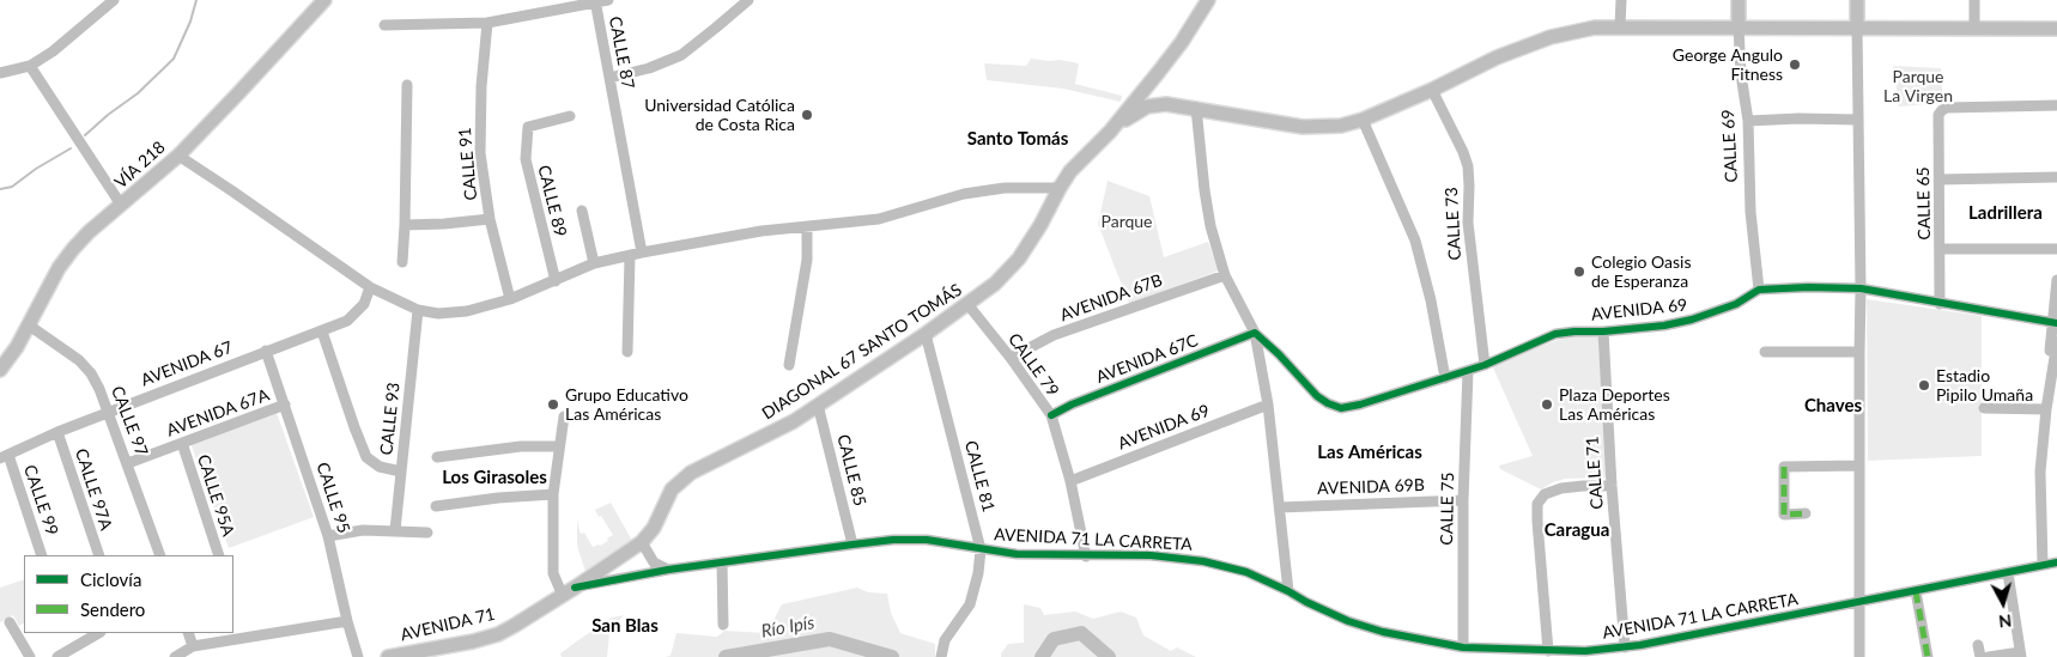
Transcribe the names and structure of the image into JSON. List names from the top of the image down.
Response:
{
  "streets": {
    "main road": [
      "CALLE 69",
      "VÍA 218",
      "DIAGONAL 67 SANTO TOMÁS",
      "AVENIDA 71"
    ],
    "street": [
      "CALLE 87",
      "CALLE 91",
      "CALLE 89",
      "CALLE 65",
      "CALLE 73",
      "AVENIDA 67B",
      "AVENIDA 69",
      "AVENIDA 67C",
      "AVENIDA 67",
      "CALLE 79",
      "AVENIDA 67A",
      "CALLE 93",
      "CALLE 97",
      "CALLE 85",
      "CALLE 71",
      "CALLE 81",
      "AVENIDA 69B",
      "CALLE 97A",
      "CALLE 95A",
      "CALLE 95",
      "CALLE 99",
      "CALLE 75",
      "AVENIDA 71 LA CARRETA"
    ]
  },
  "crossings": [
    ["CALLE 69", "AVENIDA 69"],
    ["VÍA 218", "CALLE 97"],
    ["CALLE 65", "AVENIDA 69"],
    ["CALLE 73", "AVENIDA 69"],
    ["AVENIDA 67B", "CALLE 79"],
    ["AVENIDA 69", "AVENIDA 67C"],
    ["AVENIDA 69", "CALLE 79"],
    ["AVENIDA 69", "CALLE 71"],
    ["AVENIDA 69", "CALLE 75"],
    ["DIAGONAL 67 SANTO TOMÁS", "CALLE 79"],
    ["DIAGONAL 67 SANTO TOMÁS", "CALLE 85"],
    ["DIAGONAL 67 SANTO TOMÁS", "CALLE 81"],
    ["DIAGONAL 67 SANTO TOMÁS", "AVENIDA 71 LA CARRETA"],
    ["DIAGONAL 67 SANTO TOMÁS", "AVENIDA 71"],
    ["AVENIDA 67C", "CALLE 79"],
    ["AVENIDA 67", "CALLE 97"],
    ["AVENIDA 67", "CALLE 97A"],
    ["AVENIDA 67", "CALLE 95"],
    ["AVENIDA 67", "CALLE 99"],
    ["CALLE 79", "AVENIDA 71 LA CARRETA"],
    ["AVENIDA 67A", "CALLE 97"],
    ["AVENIDA 67A", "CALLE 95A"],
    ["AVENIDA 67A", "CALLE 95"],
    ["CALLE 85", "AVENIDA 71 LA CARRETA"],
    ["CALLE 71", "AVENIDA 71 LA CARRETA"],
    ["CALLE 81", "AVENIDA 71 LA CARRETA"],
    ["AVENIDA 69B", "CALLE 75"],
    ["CALLE 75", "AVENIDA 71 LA CARRETA"],
    ["AVENIDA 71 LA CARRETA", "AVENIDA 71"]
  ],
  "districts": [
    "Santo Tomás",
    "Ladrillera",
    "Chaves",
    "Las Américas",
    "Los Girasoles",
    "Caragua",
    "San Blas"
  ],
  "water": ["Río Ipís"],
  "parks": ["Parque La Virgen", "Parque"],
  "places": [
    "George Angulo Fitness",
    "Universidad Católica de Costa Rica",
    "Colegio Oasis de Esperanza",
    "Estadio Pipilo Umaña",
    "Grupo Educativo Las Américas",
    "Plaza Deportes Las Américas"
  ],
  "legend": ["Ciclovía", "Sendero"],
  "north": "bottom"
}
